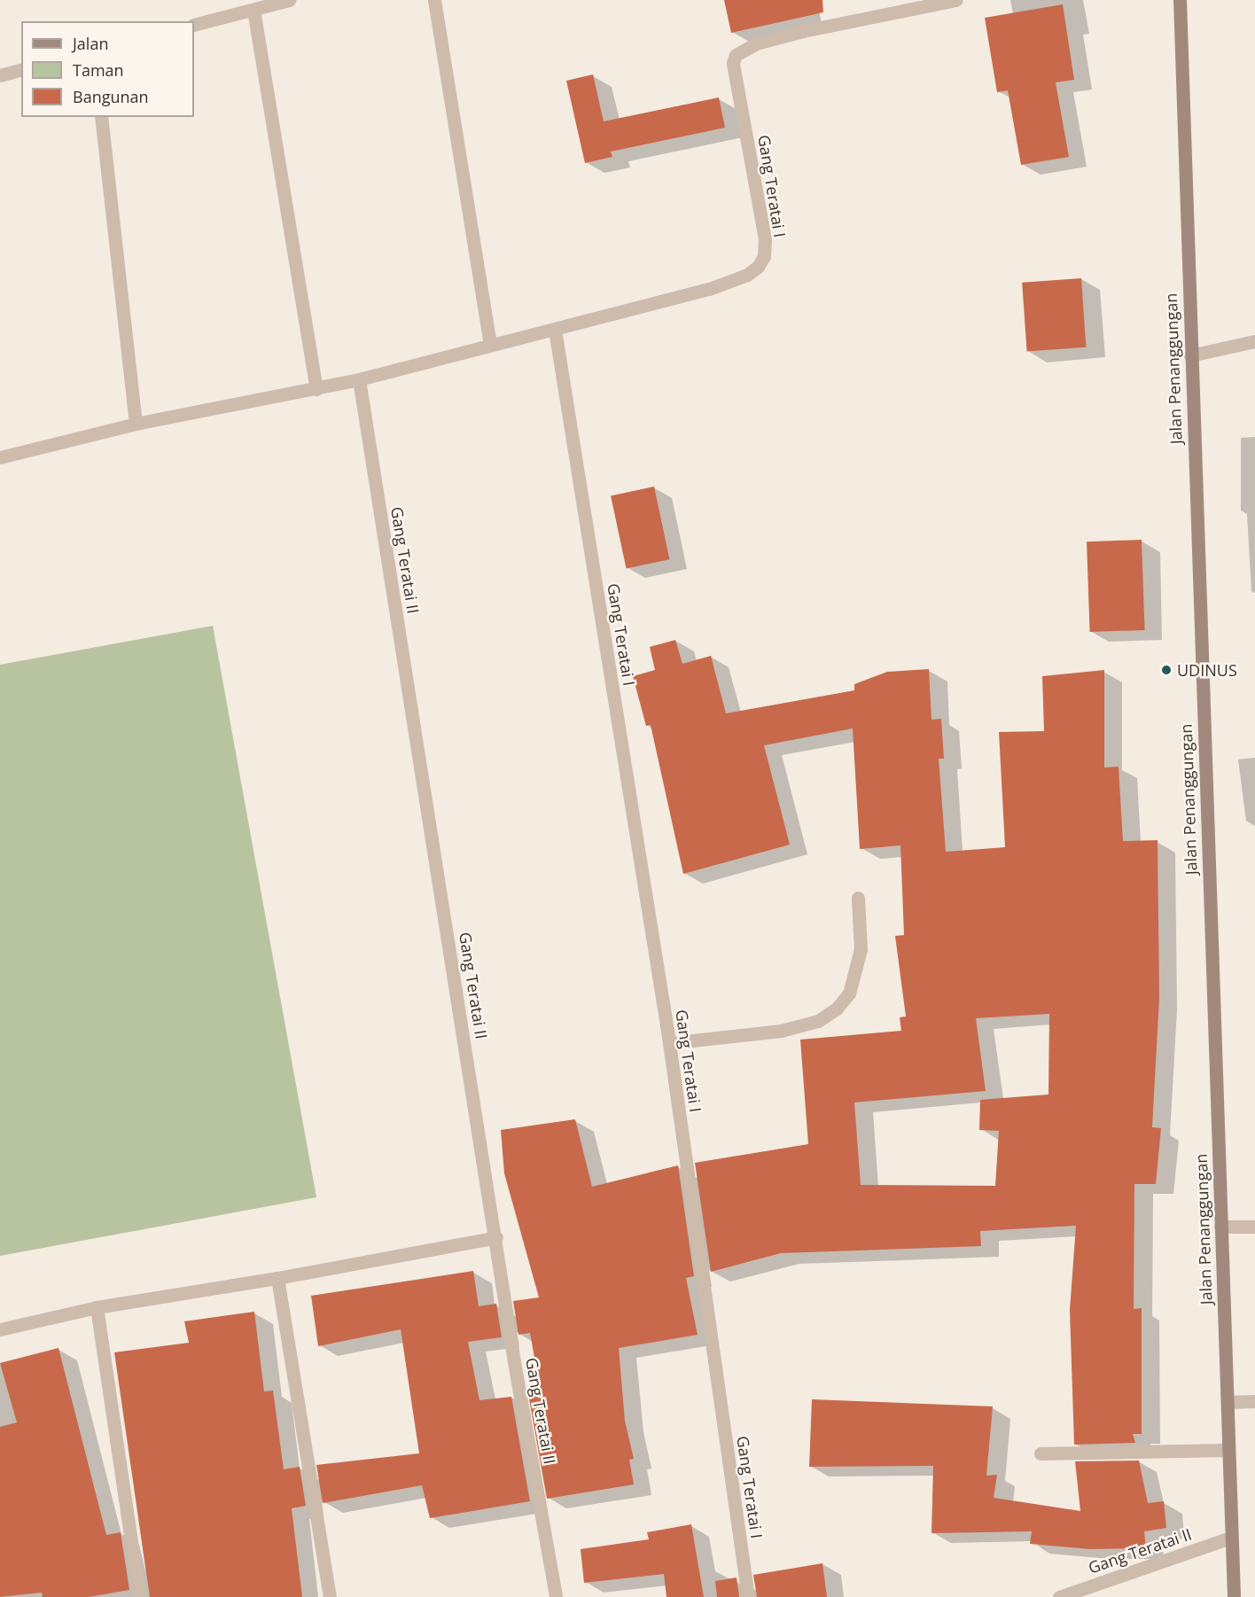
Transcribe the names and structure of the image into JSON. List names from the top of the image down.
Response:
{
  "streets": {
    "main road": ["Jalan Penanggungan"],
    "street": ["Gang Teratai I", "Gang Teratai II"]
  },
  "crossings": [
    ["Jalan Penanggungan", "Gang Teratai II"]
  ],
  "places": ["UDINUS"],
  "legend": ["Jalan", "Taman", "Bangunan"]
}
